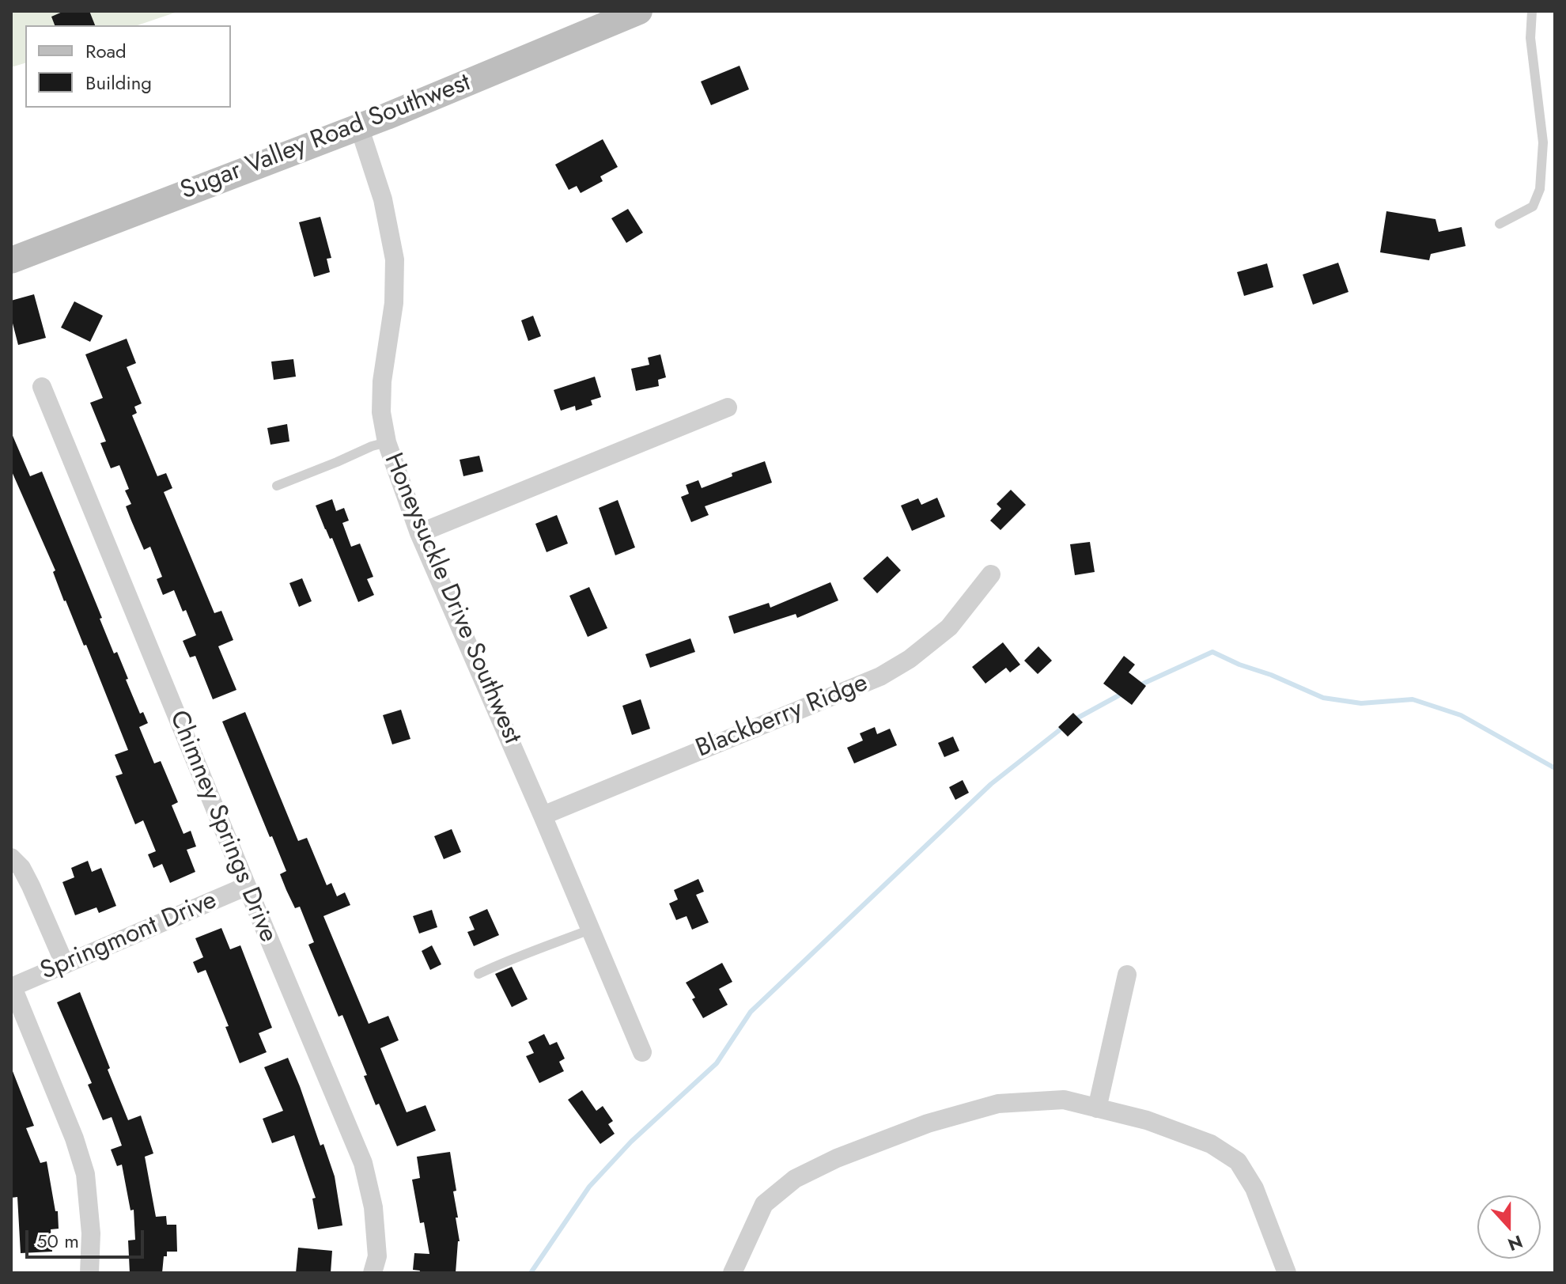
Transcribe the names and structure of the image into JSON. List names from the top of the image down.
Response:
{
  "streets": {
    "street": [
      "Sugar Valley Road Southwest",
      "Honeysuckle Drive Southwest",
      "Blackberry Ridge",
      "Chimney Springs Drive",
      "Springmont Drive"
    ]
  },
  "crossings": [
    ["Sugar Valley Road Southwest", "Honeysuckle Drive Southwest"],
    ["Honeysuckle Drive Southwest", "Blackberry Ridge"],
    ["Chimney Springs Drive", "Springmont Drive"]
  ],
  "legend": ["Road", "Building"],
  "scale_bar": "50 m",
  "north": "bottom"
}
